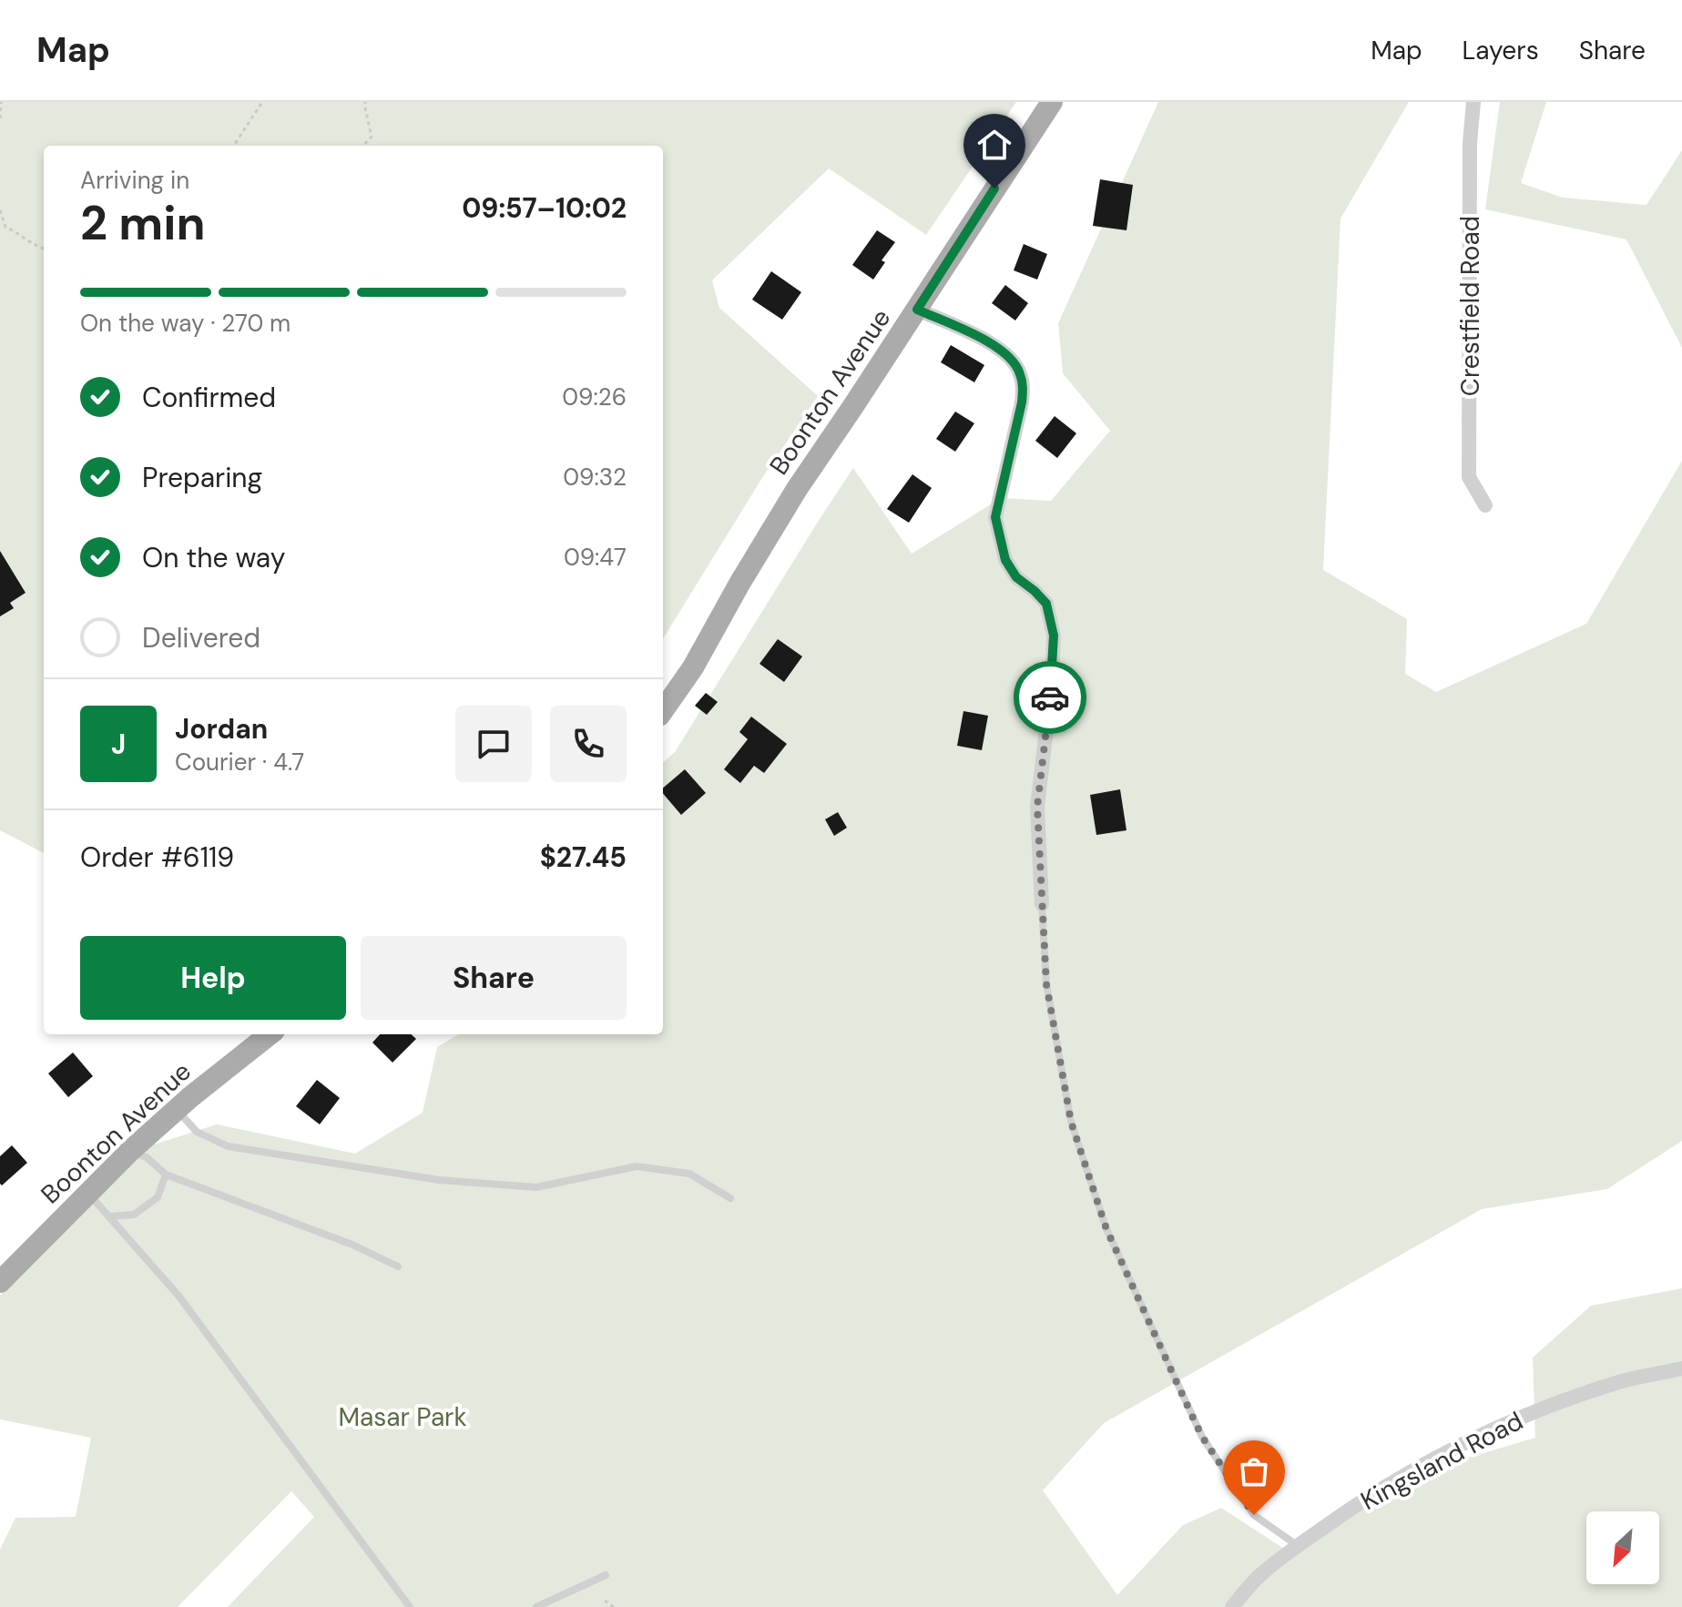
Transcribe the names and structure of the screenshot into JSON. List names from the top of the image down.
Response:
{
  "streets": {
    "main road": ["Boonton Avenue"],
    "street": ["Crestfield Road", "Kingsland Road"]
  },
  "parks": ["Masar Park"],
  "north": "bottom left",
  "page": {
    "header": "Map",
    "nav": ["Map", "Layers", "Share"],
    "heading": ["2 min", "Arriving in", "09:57–10:02"],
    "panel": [
      "Jordan",
      "Courier · 4.7",
      "Order #6119",
      "$27.45"
    ],
    "bar": "On the way · 270 m",
    "list": [
      ["Confirmed", "09:26"],
      ["Preparing", "09:32"],
      ["On the way", "09:47"],
      "Delivered"
    ],
    "round": "J",
    "buttons": ["Help", "Share"]
  }
}
